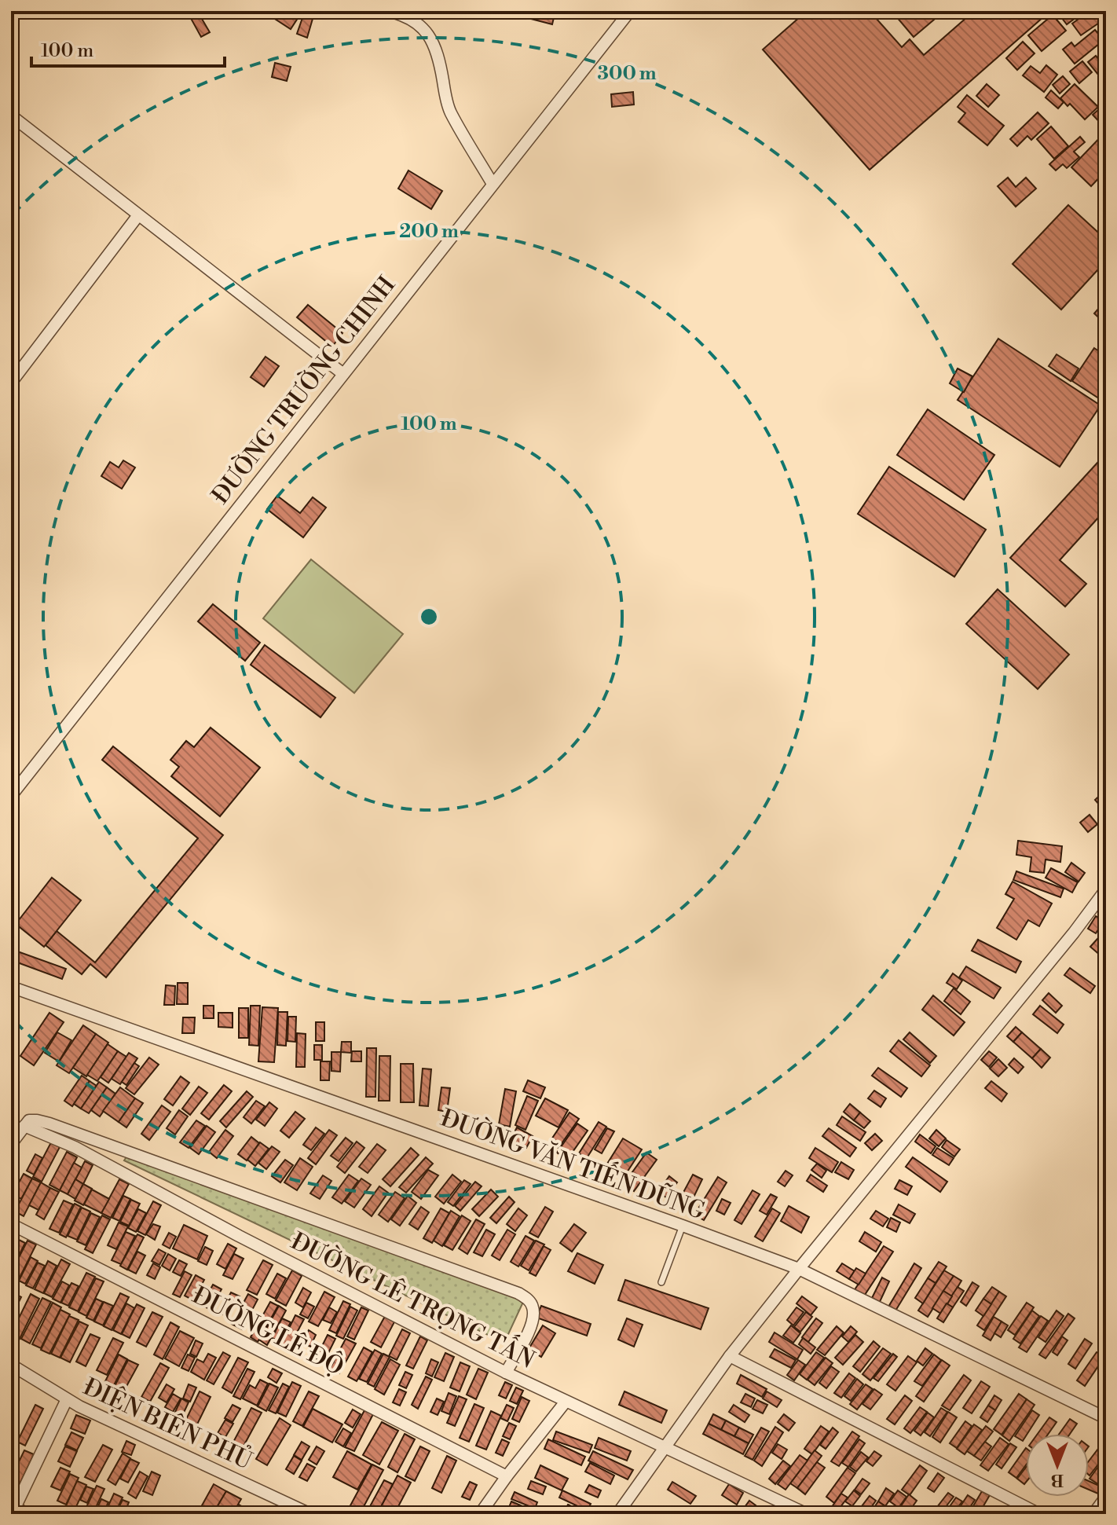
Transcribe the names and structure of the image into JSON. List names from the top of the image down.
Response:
{
  "streets": {
    "street": [
      "ĐƯỜNG TRƯỜNG CHINH",
      "ĐƯỜNG VĂN TIẾN DŨNG",
      "ĐƯỜNG LÊ TRỌNG TẤN",
      "ĐƯỜNG LÊ ĐỘ",
      "ĐIỆN BIÊN PHỦ"
    ]
  },
  "scale_bar": "100 m",
  "north": "bottom",
  "rings": ["300 m", "200 m", "100 m"]
}
